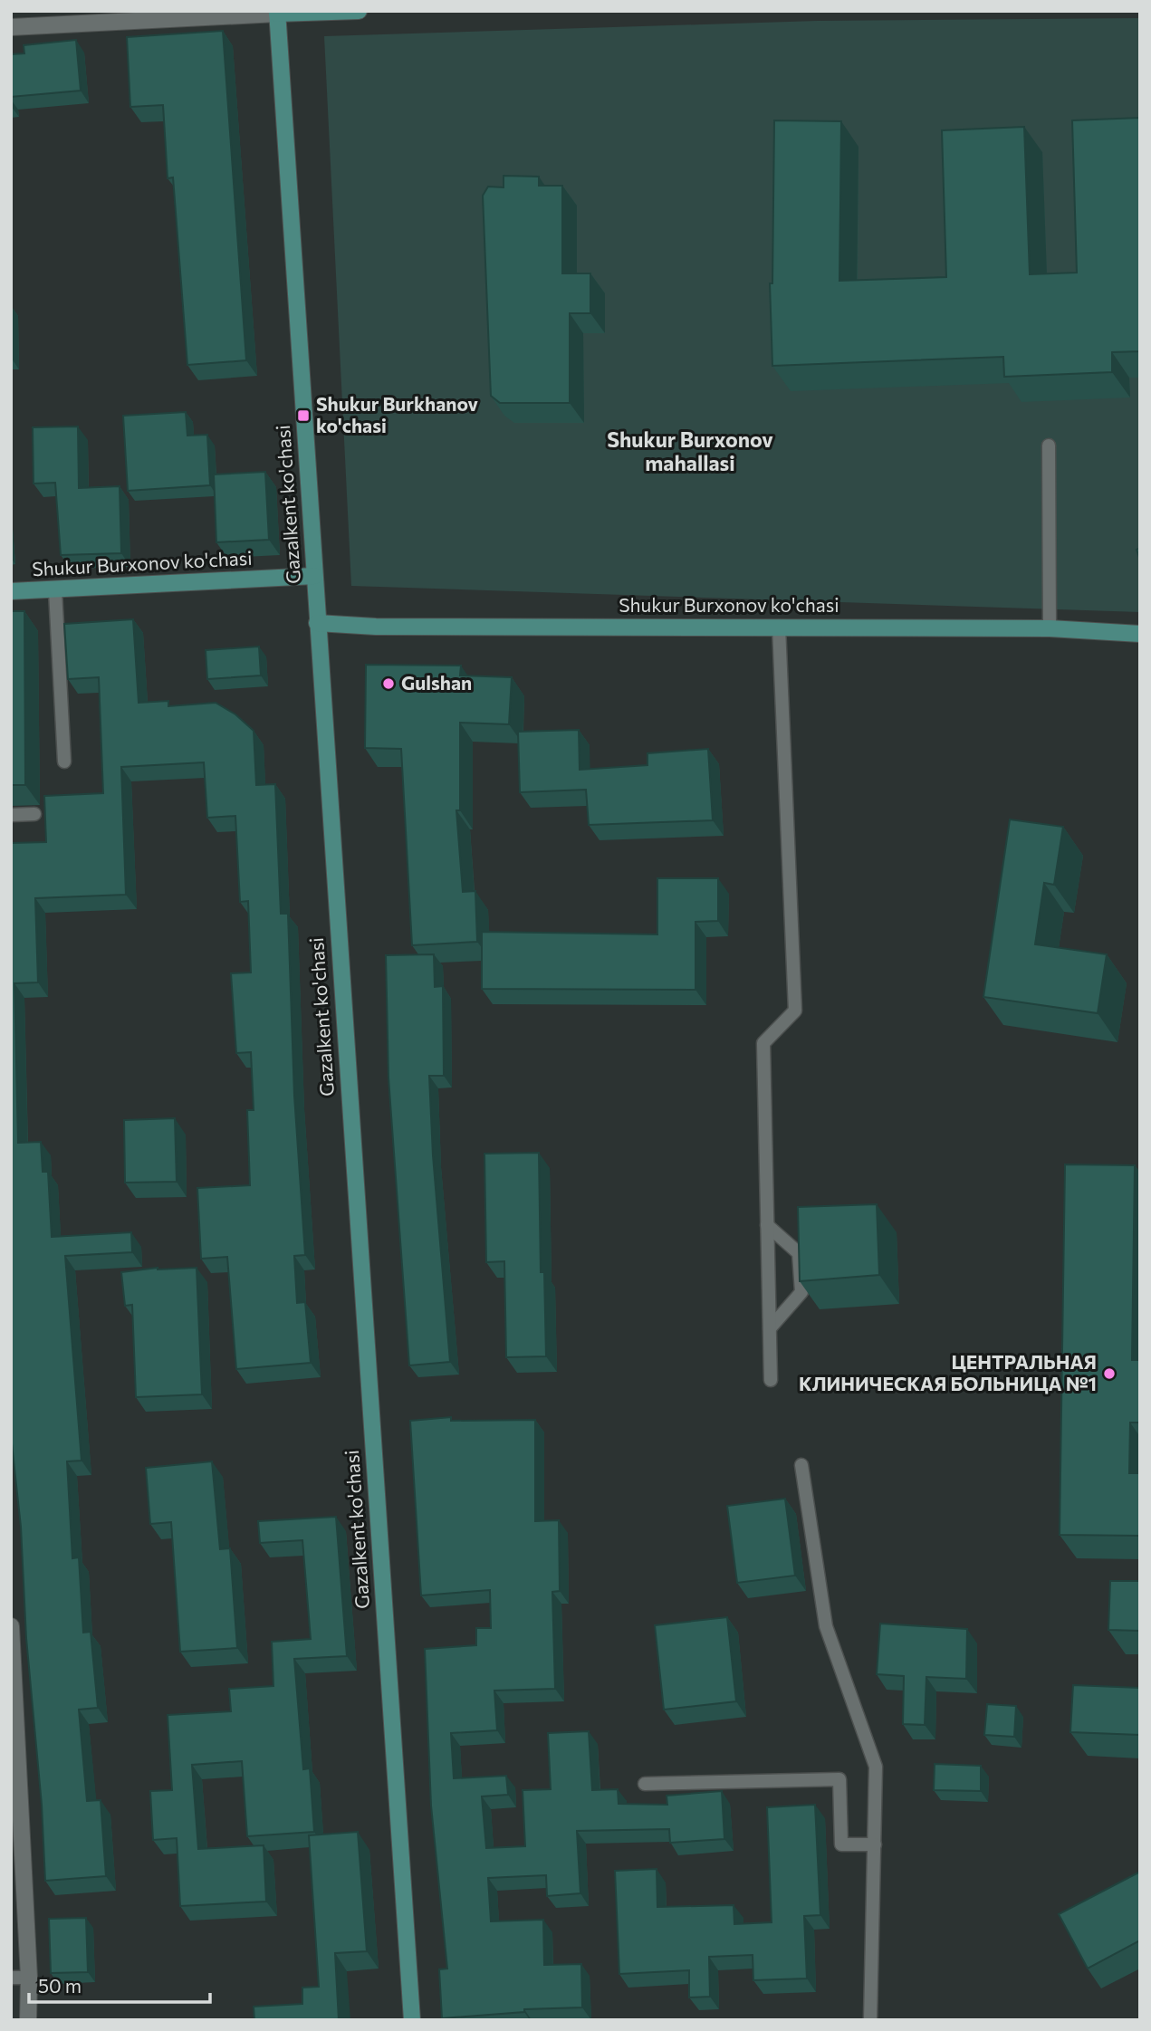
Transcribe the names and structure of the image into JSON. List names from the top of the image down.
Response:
{
  "streets": {
    "street": ["Gazalkent ko'chasi", "Shukur Burxonov ko'chasi"]
  },
  "crossings": [
    ["Gazalkent ko'chasi", "Shukur Burxonov ko'chasi"]
  ],
  "districts": ["Shukur Burxonov mahallasi"],
  "places": {
    "transit": ["Shukur Burkhanov ko'chasi"],
    "other": ["Gulshan", "ЦЕНТРАЛЬНАЯ КЛИНИЧЕСКАЯ БОЛЬНИЦА №1"]
  },
  "scale_bar": "50 m"
}
